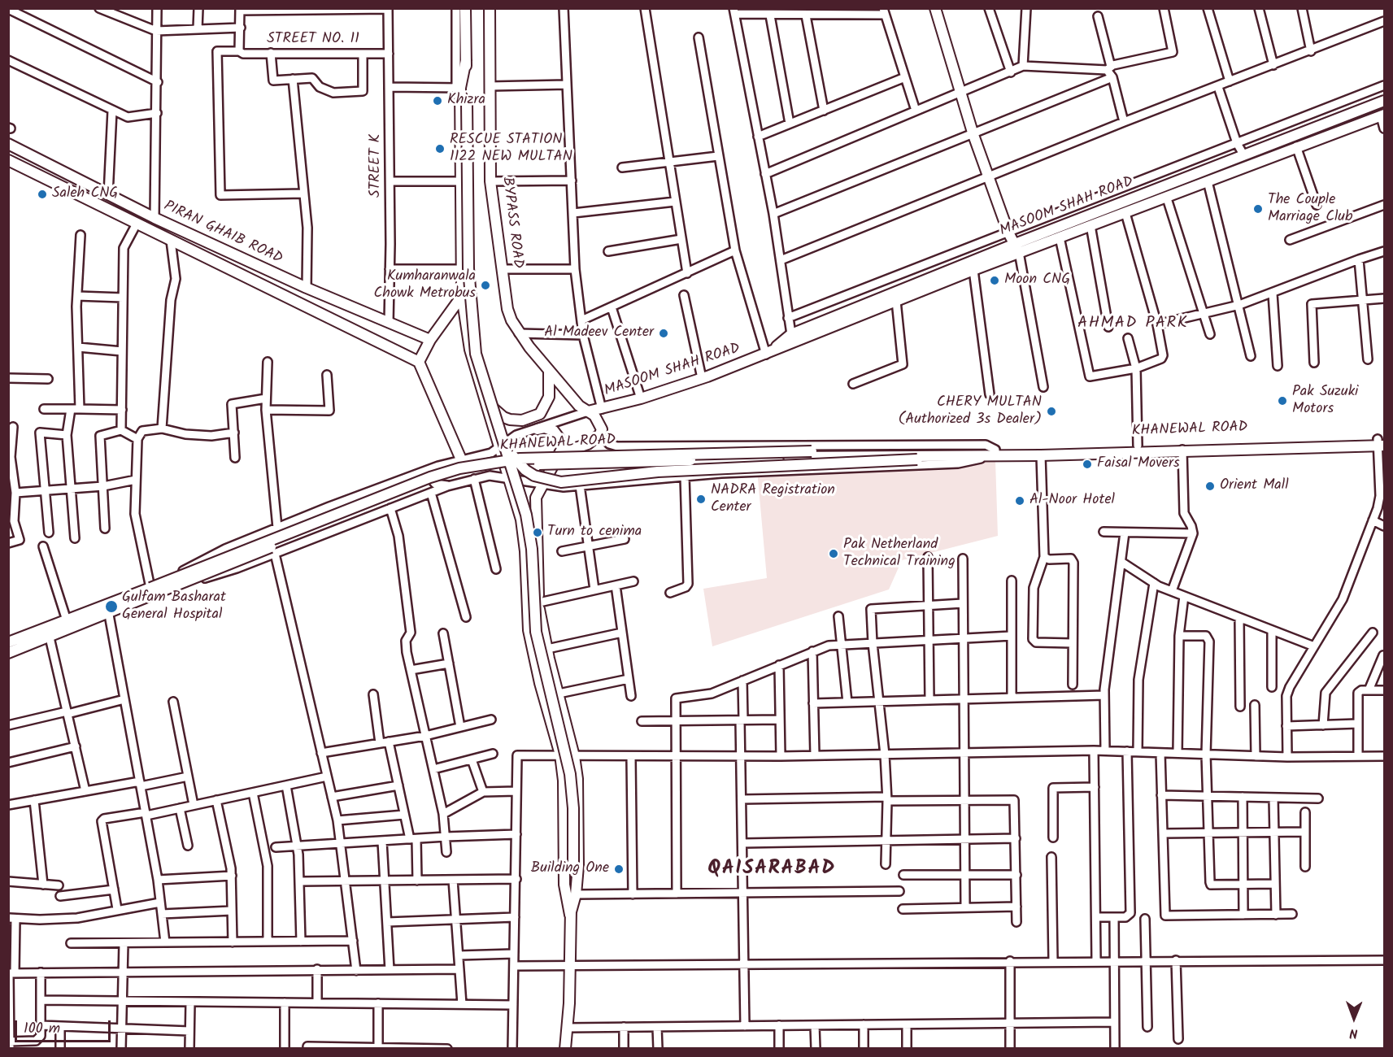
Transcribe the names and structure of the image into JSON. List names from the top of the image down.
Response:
{
  "streets": {
    "main road": [
      "MASOOM SHAH ROAD",
      "BYPASS ROAD",
      "PIRAN GHAIB ROAD",
      "KHANEWAL ROAD"
    ],
    "street": ["STREET NO. 11", "STREET K"]
  },
  "crossings": [
    ["STREET NO. 11", "STREET K"],
    ["STREET K", "PIRAN GHAIB ROAD"],
    ["MASOOM SHAH ROAD", "BYPASS ROAD"]
  ],
  "districts": ["AHMAD PARK", "QAISARABAD"],
  "places": [
    "Khizra",
    "RESCUE STATION 1122 NEW MULTAN",
    "Saleh CNG",
    "The Couple Marriage Club",
    "Moon CNG",
    "Kumharanwala Chowk Metrobus",
    "Al Madeev Center",
    "Pak Suzuki Motors",
    "CHERY MULTAN (Authorized 3s Dealer)",
    "Faisal Movers",
    "Orient Mall",
    "NADRA Registration Center",
    "Al-Noor Hotel",
    "Turn to cenima",
    "Pak Netherland Technical Training",
    "Gulfam Basharat General Hospital",
    "Building One"
  ],
  "scale_bar": "100 m",
  "north": "bottom"
}
